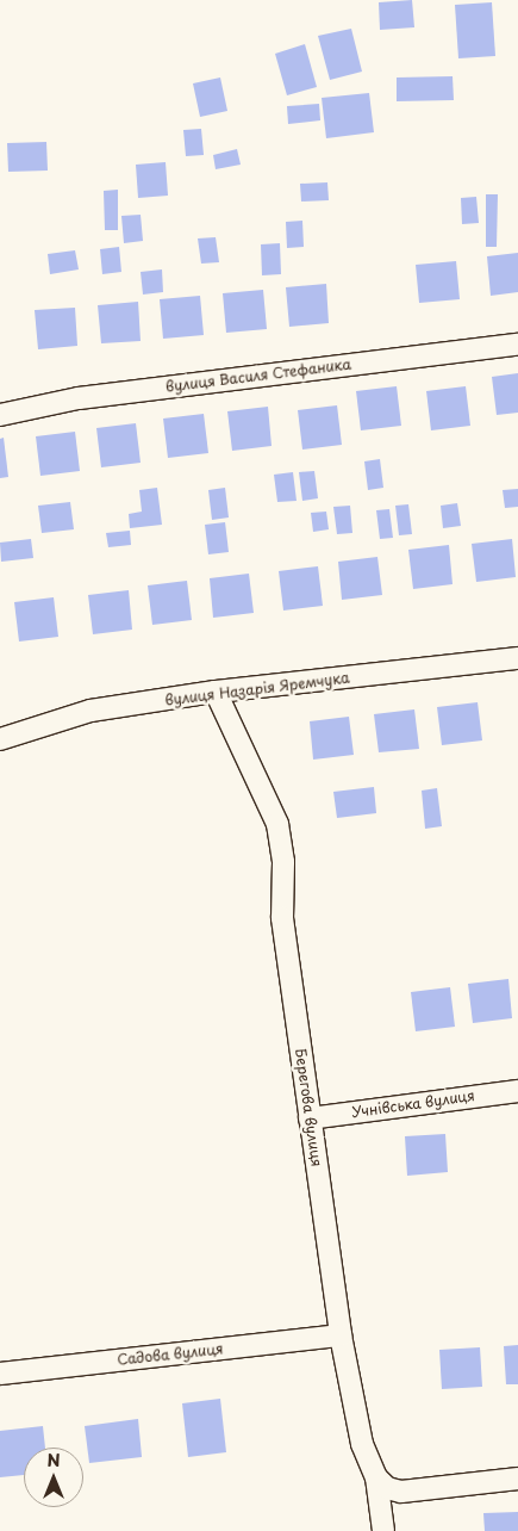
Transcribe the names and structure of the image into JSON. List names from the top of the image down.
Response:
{
  "streets": {
    "street": [
      "вулиця Василя Стефаника",
      "вулиця Назарія Яремчука",
      "Учнівська вулиця",
      "Берегова вулиця",
      "Садова вулиця"
    ]
  },
  "crossings": [
    ["вулиця Назарія Яремчука", "Берегова вулиця"],
    ["Учнівська вулиця", "Берегова вулиця"],
    ["Берегова вулиця", "Садова вулиця"]
  ],
  "north": "top"
}
